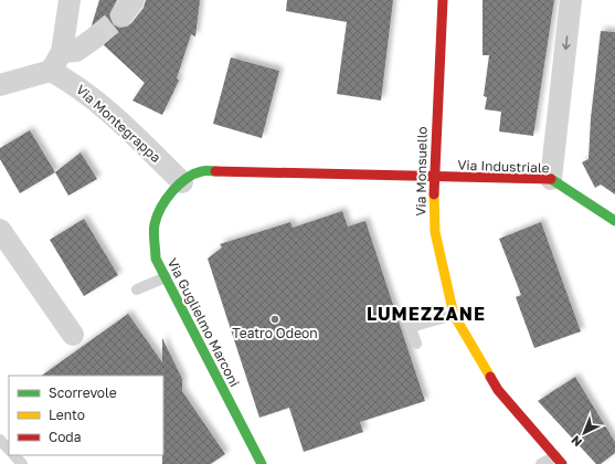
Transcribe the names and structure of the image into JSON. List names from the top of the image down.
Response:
{
  "streets": {
    "street": [
      "Via Montegrappa",
      "Via Industriale",
      "Via Monsuello",
      "Via Guglielmo Marconi"
    ]
  },
  "crossings": [
    ["Via Montegrappa", "Via Guglielmo Marconi"],
    ["Via Industriale", "Via Monsuello"],
    ["Via Industriale", "Via Guglielmo Marconi"],
    ["Via Monsuello", "Via Guglielmo Marconi"]
  ],
  "districts": ["LUMEZZANE"],
  "places": ["Teatro Odeon"],
  "legend": ["Scorrevole", "Lento", "Coda"],
  "north": "bottom left"
}
